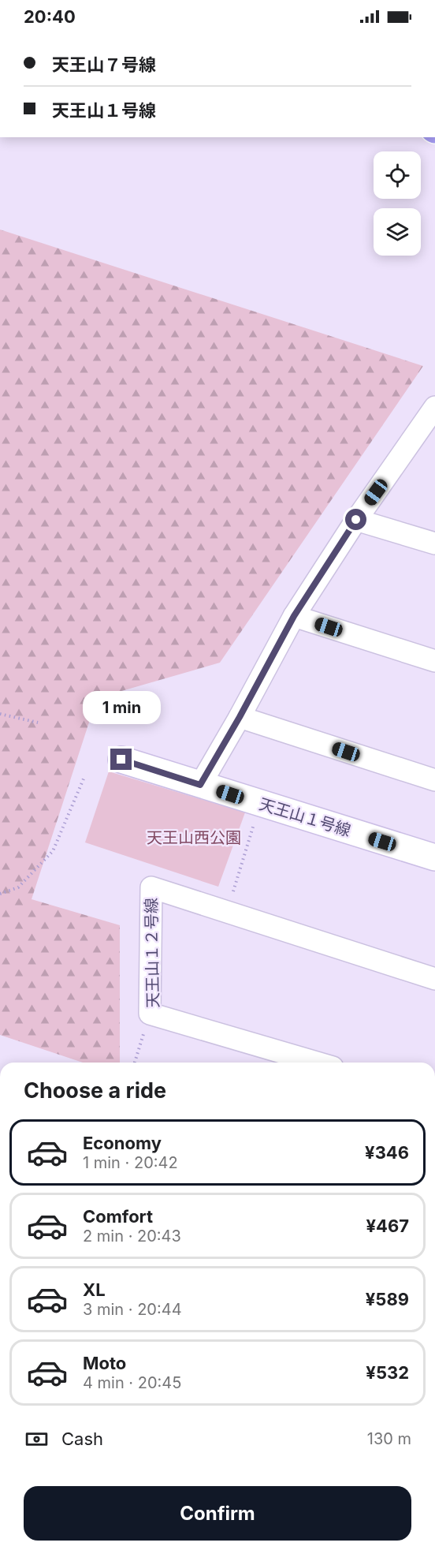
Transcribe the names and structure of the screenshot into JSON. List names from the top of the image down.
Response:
{
  "streets": {
    "street": ["天王山１号線", "天王山１２号線"]
  },
  "parks": ["天王山西公園"],
  "page": {
    "status": "20:40",
    "banner": ["天王山７号線", "天王山１号線"],
    "bubble": "1 min",
    "heading": "Choose a ride",
    "list": [
      {
        "name": "Economy",
        "note": "1 min · 20:42",
        "value": "¥346"
      },
      {
        "name": "Comfort",
        "note": "2 min · 20:43",
        "value": "¥467"
      },
      {
        "name": "XL",
        "note": "3 min · 20:44",
        "value": "¥589"
      },
      {
        "name": "Moto",
        "note": "4 min · 20:45",
        "value": "¥532"
      }
    ],
    "pay": ["Cash", "130 m"],
    "buttons": "Confirm"
  }
}
